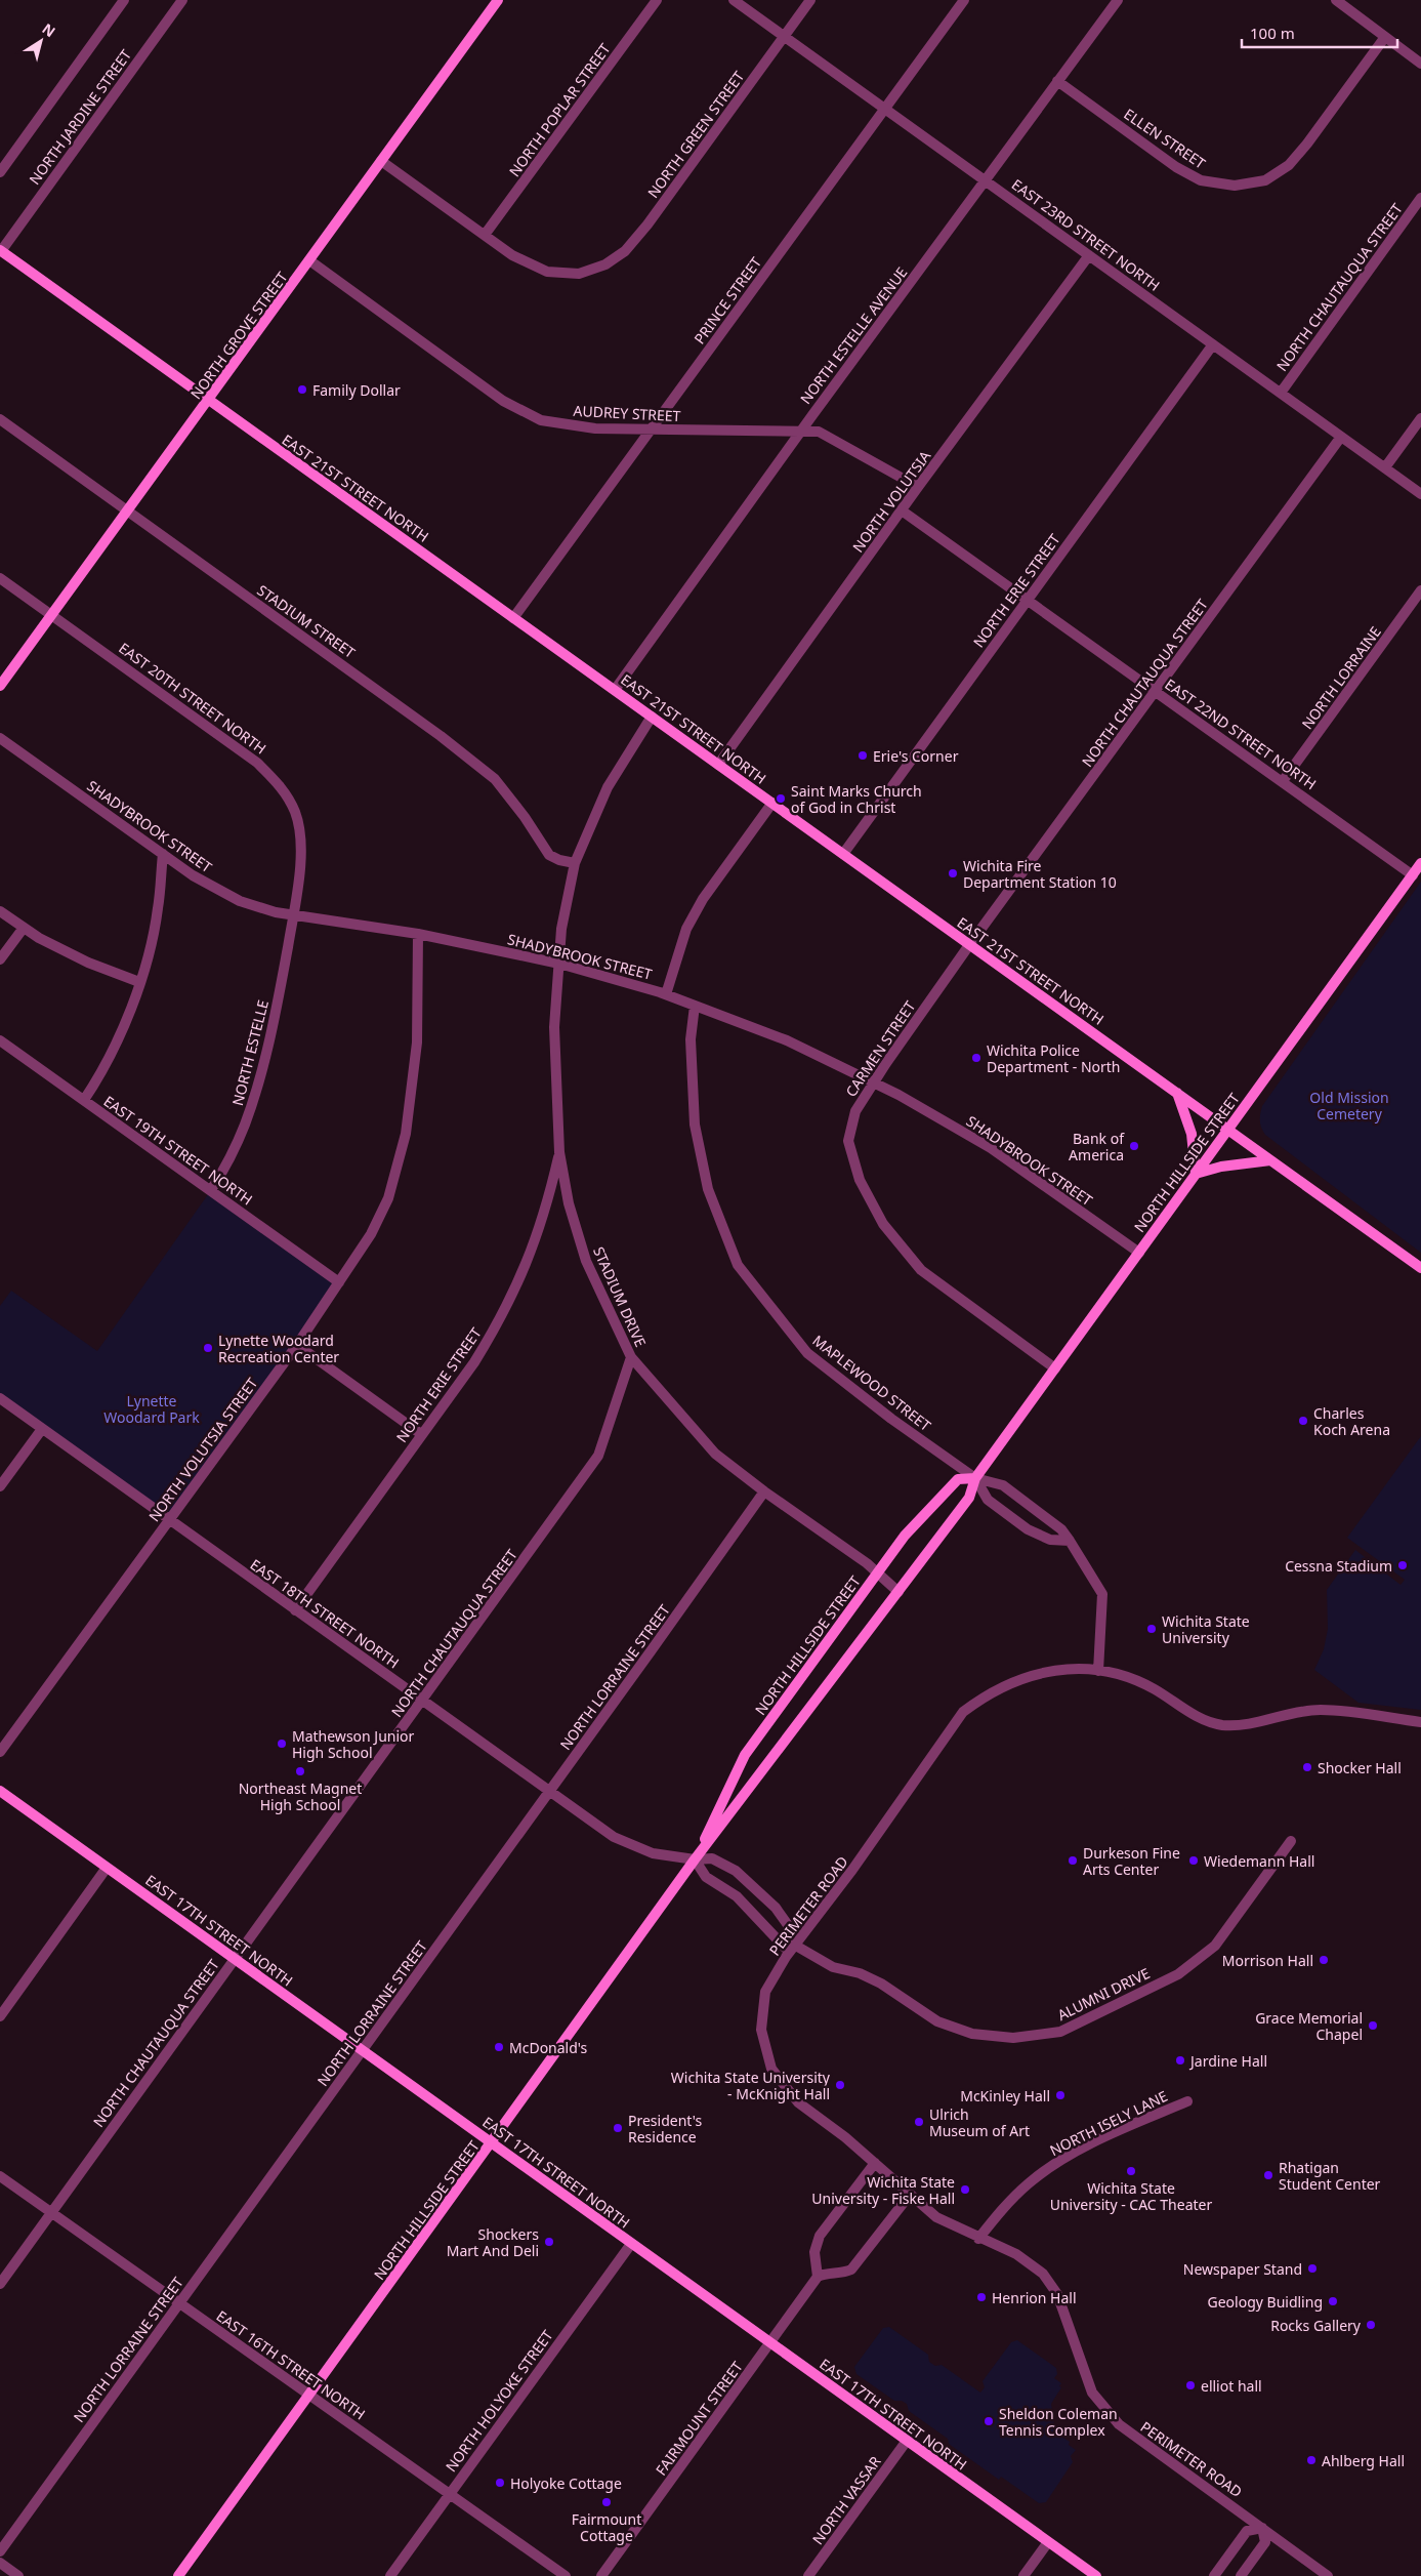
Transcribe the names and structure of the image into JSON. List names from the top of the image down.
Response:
{
  "streets": {
    "main road": [
      "NORTH GROVE STREET",
      "EAST 21ST STREET NORTH",
      "NORTH HILLSIDE STREET",
      "EAST 17TH STREET NORTH"
    ],
    "street": [
      "NORTH POPLAR STREET",
      "NORTH JARDINE STREET",
      "NORTH GREEN STREET",
      "ELLEN STREET",
      "EAST 23RD STREET NORTH",
      "NORTH CHAUTAUQUA STREET",
      "PRINCE STREET",
      "NORTH ESTELLE AVENUE",
      "AUDREY STREET",
      "NORTH VOLUTSIA",
      "NORTH ERIE STREET",
      "STADIUM STREET",
      "NORTH LORRAINE",
      "EAST 20TH STREET NORTH",
      "EAST 22ND STREET NORTH",
      "SHADYBROOK STREET",
      "CARMEN STREET",
      "NORTH ESTELLE",
      "EAST 19TH STREET NORTH",
      "STADIUM DRIVE",
      "MAPLEWOOD STREET",
      "NORTH VOLUTSIA STREET",
      "EAST 18TH STREET NORTH",
      "NORTH LORRAINE STREET",
      "PERIMETER ROAD",
      "ALUMNI DRIVE",
      "NORTH ISELY LANE",
      "EAST 16TH STREET NORTH",
      "NORTH HOLYOKE STREET",
      "FAIRMOUNT STREET",
      "NORTH VASSAR"
    ]
  },
  "crossings": [
    ["NORTH POPLAR STREET", "NORTH GREEN STREET"],
    ["NORTH JARDINE STREET", "EAST 21ST STREET NORTH"],
    ["NORTH GREEN STREET", "EAST 23RD STREET NORTH"],
    ["ELLEN STREET", "NORTH ESTELLE AVENUE"],
    ["EAST 23RD STREET NORTH", "NORTH CHAUTAUQUA STREET"],
    ["EAST 23RD STREET NORTH", "PRINCE STREET"],
    ["EAST 23RD STREET NORTH", "NORTH ESTELLE AVENUE"],
    ["EAST 23RD STREET NORTH", "NORTH VOLUTSIA"],
    ["EAST 23RD STREET NORTH", "NORTH ERIE STREET"],
    ["NORTH CHAUTAUQUA STREET", "EAST 21ST STREET NORTH"],
    ["NORTH CHAUTAUQUA STREET", "EAST 22ND STREET NORTH"],
    ["NORTH CHAUTAUQUA STREET", "CARMEN STREET"],
    ["NORTH CHAUTAUQUA STREET", "STADIUM DRIVE"],
    ["NORTH CHAUTAUQUA STREET", "EAST 18TH STREET NORTH"],
    ["NORTH CHAUTAUQUA STREET", "EAST 17TH STREET NORTH"],
    ["NORTH CHAUTAUQUA STREET", "EAST 16TH STREET NORTH"],
    ["PRINCE STREET", "AUDREY STREET"],
    ["PRINCE STREET", "EAST 21ST STREET NORTH"],
    ["NORTH GROVE STREET", "AUDREY STREET"],
    ["NORTH GROVE STREET", "EAST 21ST STREET NORTH"],
    ["NORTH GROVE STREET", "STADIUM STREET"],
    ["NORTH GROVE STREET", "EAST 20TH STREET NORTH"],
    ["NORTH ESTELLE AVENUE", "AUDREY STREET"],
    ["NORTH ESTELLE AVENUE", "EAST 21ST STREET NORTH"],
    ["AUDREY STREET", "NORTH VOLUTSIA"],
    ["EAST 21ST STREET NORTH", "NORTH VOLUTSIA"],
    ["EAST 21ST STREET NORTH", "NORTH ERIE STREET"],
    ["EAST 21ST STREET NORTH", "CARMEN STREET"],
    ["EAST 21ST STREET NORTH", "NORTH HILLSIDE STREET"],
    ["NORTH VOLUTSIA", "EAST 22ND STREET NORTH"],
    ["NORTH ERIE STREET", "EAST 22ND STREET NORTH"],
    ["NORTH ERIE STREET", "STADIUM DRIVE"],
    ["NORTH ERIE STREET", "EAST 18TH STREET NORTH"],
    ["STADIUM STREET", "STADIUM DRIVE"],
    ["NORTH LORRAINE", "EAST 22ND STREET NORTH"],
    ["EAST 20TH STREET NORTH", "SHADYBROOK STREET"],
    ["EAST 20TH STREET NORTH", "NORTH ESTELLE"],
    ["EAST 22ND STREET NORTH", "NORTH HILLSIDE STREET"],
    ["SHADYBROOK STREET", "CARMEN STREET"],
    ["SHADYBROOK STREET", "NORTH ESTELLE"],
    ["SHADYBROOK STREET", "NORTH HILLSIDE STREET"],
    ["SHADYBROOK STREET", "STADIUM DRIVE"],
    ["SHADYBROOK STREET", "MAPLEWOOD STREET"],
    ["SHADYBROOK STREET", "NORTH VOLUTSIA STREET"],
    ["CARMEN STREET", "NORTH HILLSIDE STREET"],
    ["NORTH ESTELLE", "EAST 19TH STREET NORTH"],
    ["EAST 19TH STREET NORTH", "NORTH VOLUTSIA STREET"],
    ["NORTH HILLSIDE STREET", "STADIUM DRIVE"],
    ["NORTH HILLSIDE STREET", "MAPLEWOOD STREET"],
    ["NORTH HILLSIDE STREET", "EAST 18TH STREET NORTH"],
    ["NORTH HILLSIDE STREET", "EAST 17TH STREET NORTH"],
    ["NORTH HILLSIDE STREET", "ALUMNI DRIVE"],
    ["NORTH HILLSIDE STREET", "EAST 16TH STREET NORTH"],
    ["STADIUM DRIVE", "NORTH LORRAINE STREET"],
    ["NORTH VOLUTSIA STREET", "EAST 18TH STREET NORTH"],
    ["EAST 18TH STREET NORTH", "NORTH LORRAINE STREET"],
    ["EAST 18TH STREET NORTH", "ALUMNI DRIVE"],
    ["NORTH LORRAINE STREET", "EAST 17TH STREET NORTH"],
    ["NORTH LORRAINE STREET", "EAST 16TH STREET NORTH"],
    ["PERIMETER ROAD", "ALUMNI DRIVE"],
    ["PERIMETER ROAD", "NORTH ISELY LANE"],
    ["EAST 17TH STREET NORTH", "NORTH HOLYOKE STREET"],
    ["EAST 17TH STREET NORTH", "FAIRMOUNT STREET"],
    ["EAST 17TH STREET NORTH", "NORTH VASSAR"],
    ["EAST 16TH STREET NORTH", "NORTH HOLYOKE STREET"]
  ],
  "parks": ["Old Mission Cemetery", "Lynette Woodard Park"],
  "places": [
    "Family Dollar",
    "Erie's Corner",
    "Saint Marks Church of God in Christ",
    "Wichita Fire Department Station 10",
    "Wichita Police Department - North",
    "Bank of America",
    "Lynette Woodard Recreation Center",
    "Charles Koch Arena",
    "Cessna Stadium",
    "Wichita State University",
    "Mathewson Junior High School",
    "Shocker Hall",
    "Northeast Magnet High School",
    "Durkeson Fine Arts Center",
    "Wiedemann Hall",
    "Morrison Hall",
    "Grace Memorial Chapel",
    "McDonald's",
    "Jardine Hall",
    "Wichita State University - McKnight Hall",
    "McKinley Hall",
    "Ulrich Museum of Art",
    "President's Residence",
    "Wichita State University - CAC Theater",
    "Rhatigan Student Center",
    "Wichita State University - Fiske Hall",
    "Shockers Mart And Deli",
    "Newspaper Stand",
    "Henrion Hall",
    "Geology Buidling",
    "Rocks Gallery",
    "elliot hall",
    "Sheldon Coleman Tennis Complex",
    "Ahlberg Hall",
    "Holyoke Cottage",
    "Fairmount Cottage"
  ],
  "scale_bar": "100 m",
  "north": "top right"
}
